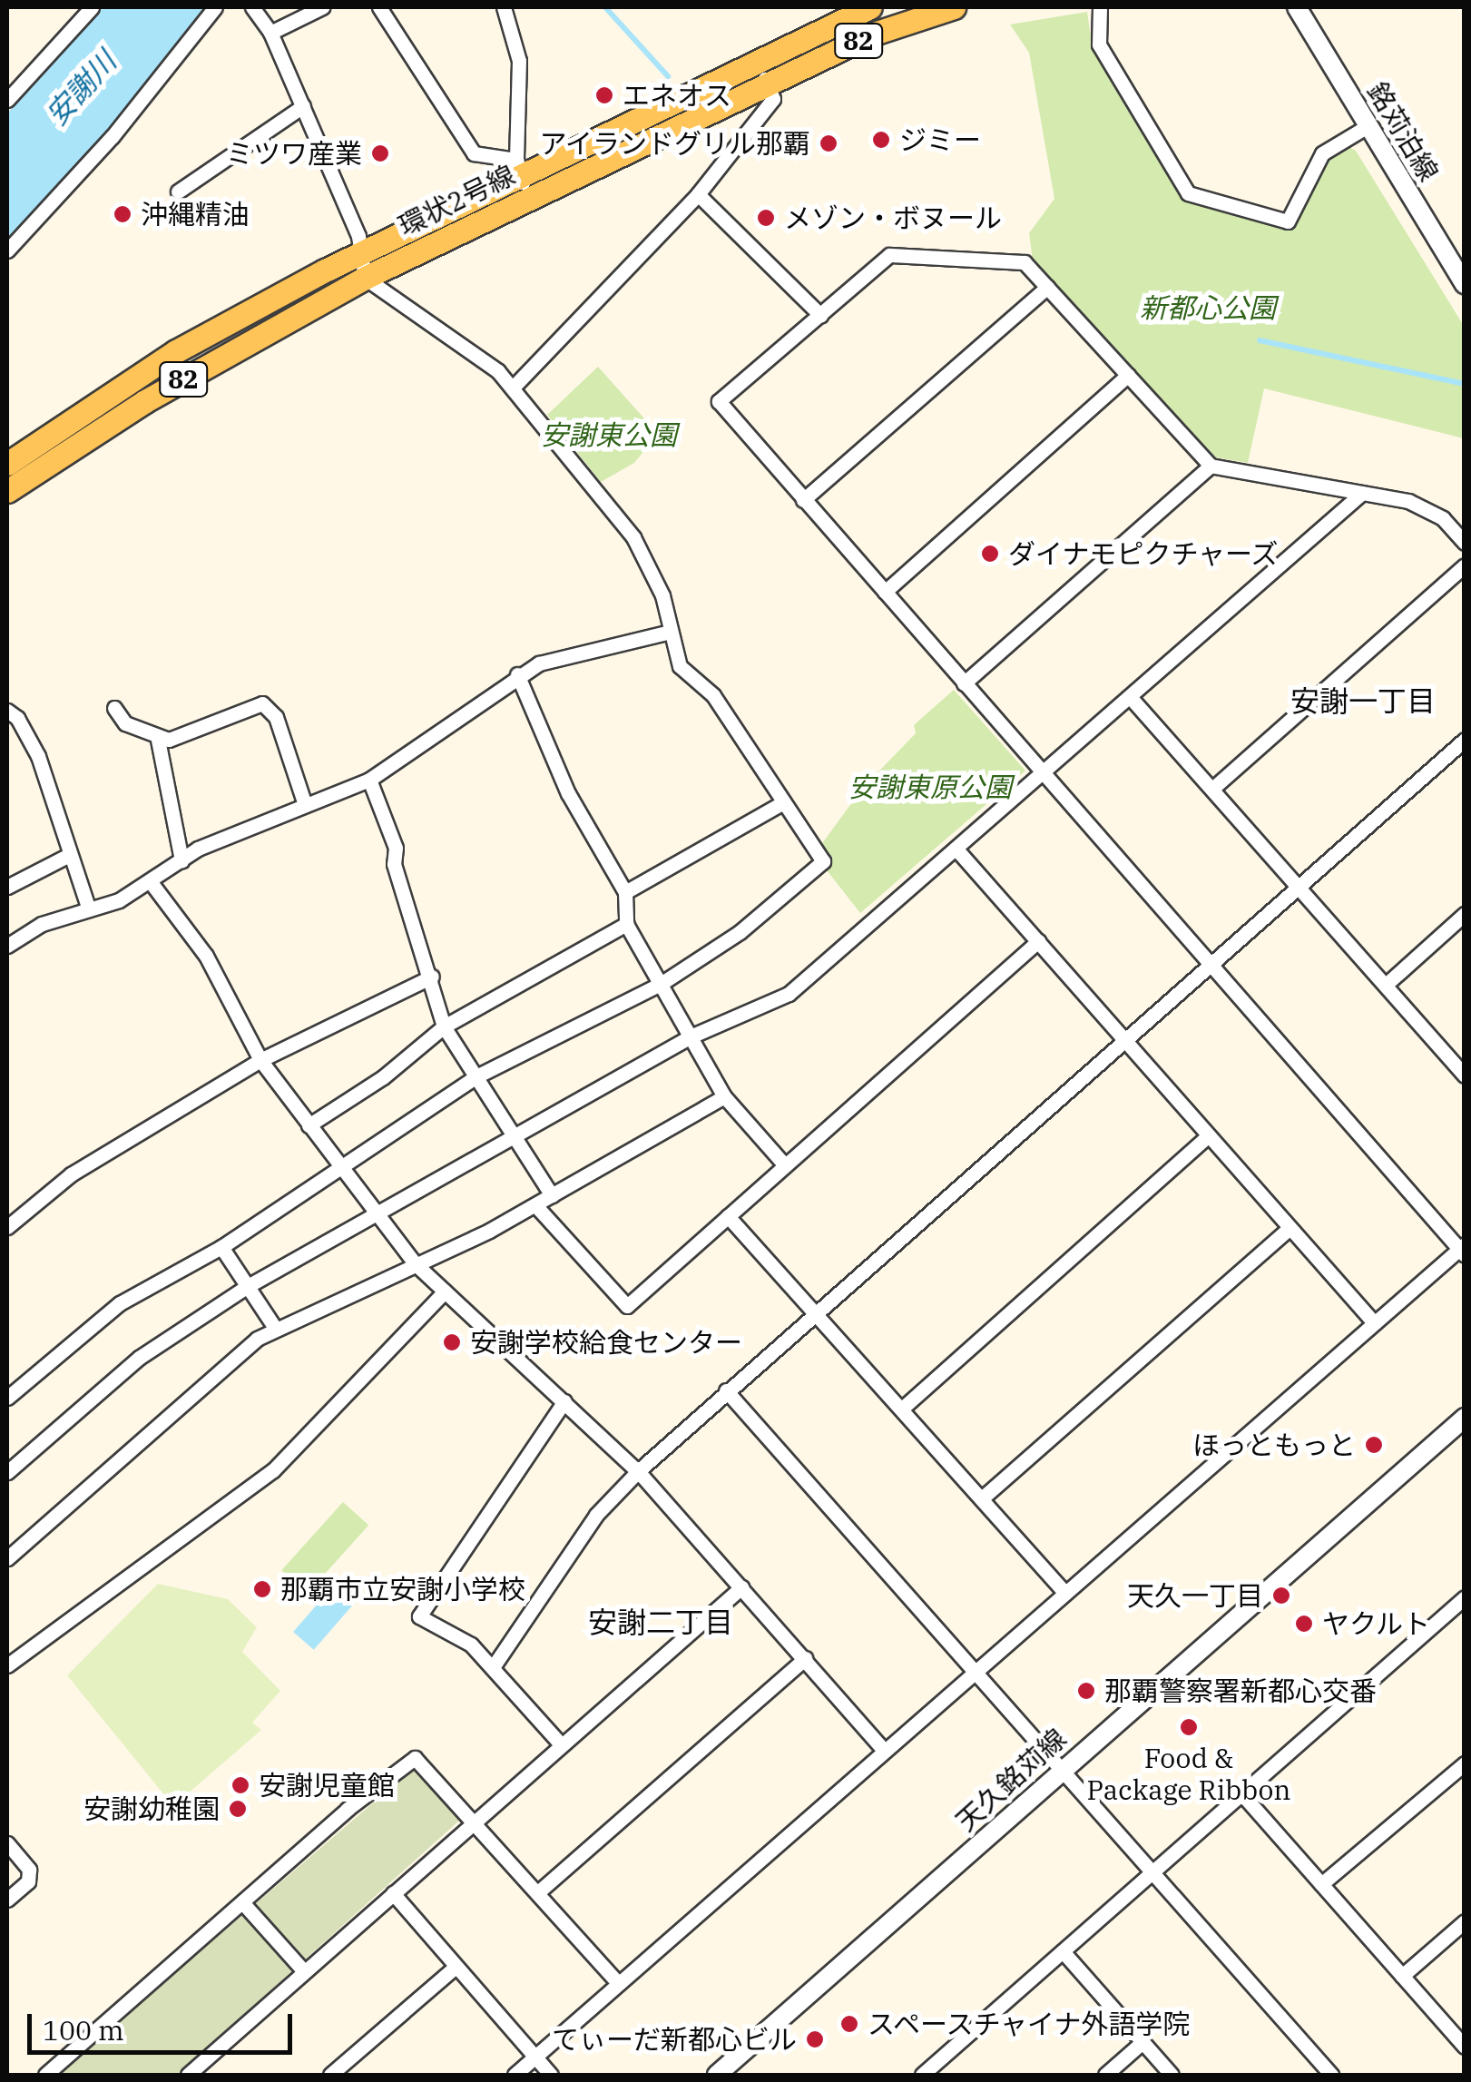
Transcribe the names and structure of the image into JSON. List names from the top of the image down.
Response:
{
  "streets": {
    "main road": ["82", "環状2号線"],
    "street": ["銘苅泊線", "天久銘苅線"]
  },
  "districts": ["安謝一丁目", "安謝二丁目"],
  "water": ["安謝川"],
  "parks": ["新都心公園", "安謝東公園", "安謝東原公園"],
  "places": [
    "エネオス",
    "ジミー",
    "アイランドグリル那覇",
    "ミツワ産業",
    "沖縄精油",
    "メゾン・ボヌール",
    "ダイナモピクチャーズ",
    "安謝学校給食センター",
    "ほっともっと",
    "那覇市立安謝小学校",
    "天久一丁目",
    "ヤクルト",
    "那覇警察署新都心交番",
    "Food & Package Ribbon",
    "安謝児童館",
    "安謝幼稚園",
    "スペースチャイナ外語学院",
    "てぃーだ新都心ビル"
  ],
  "scale_bar": "100 m"
}
